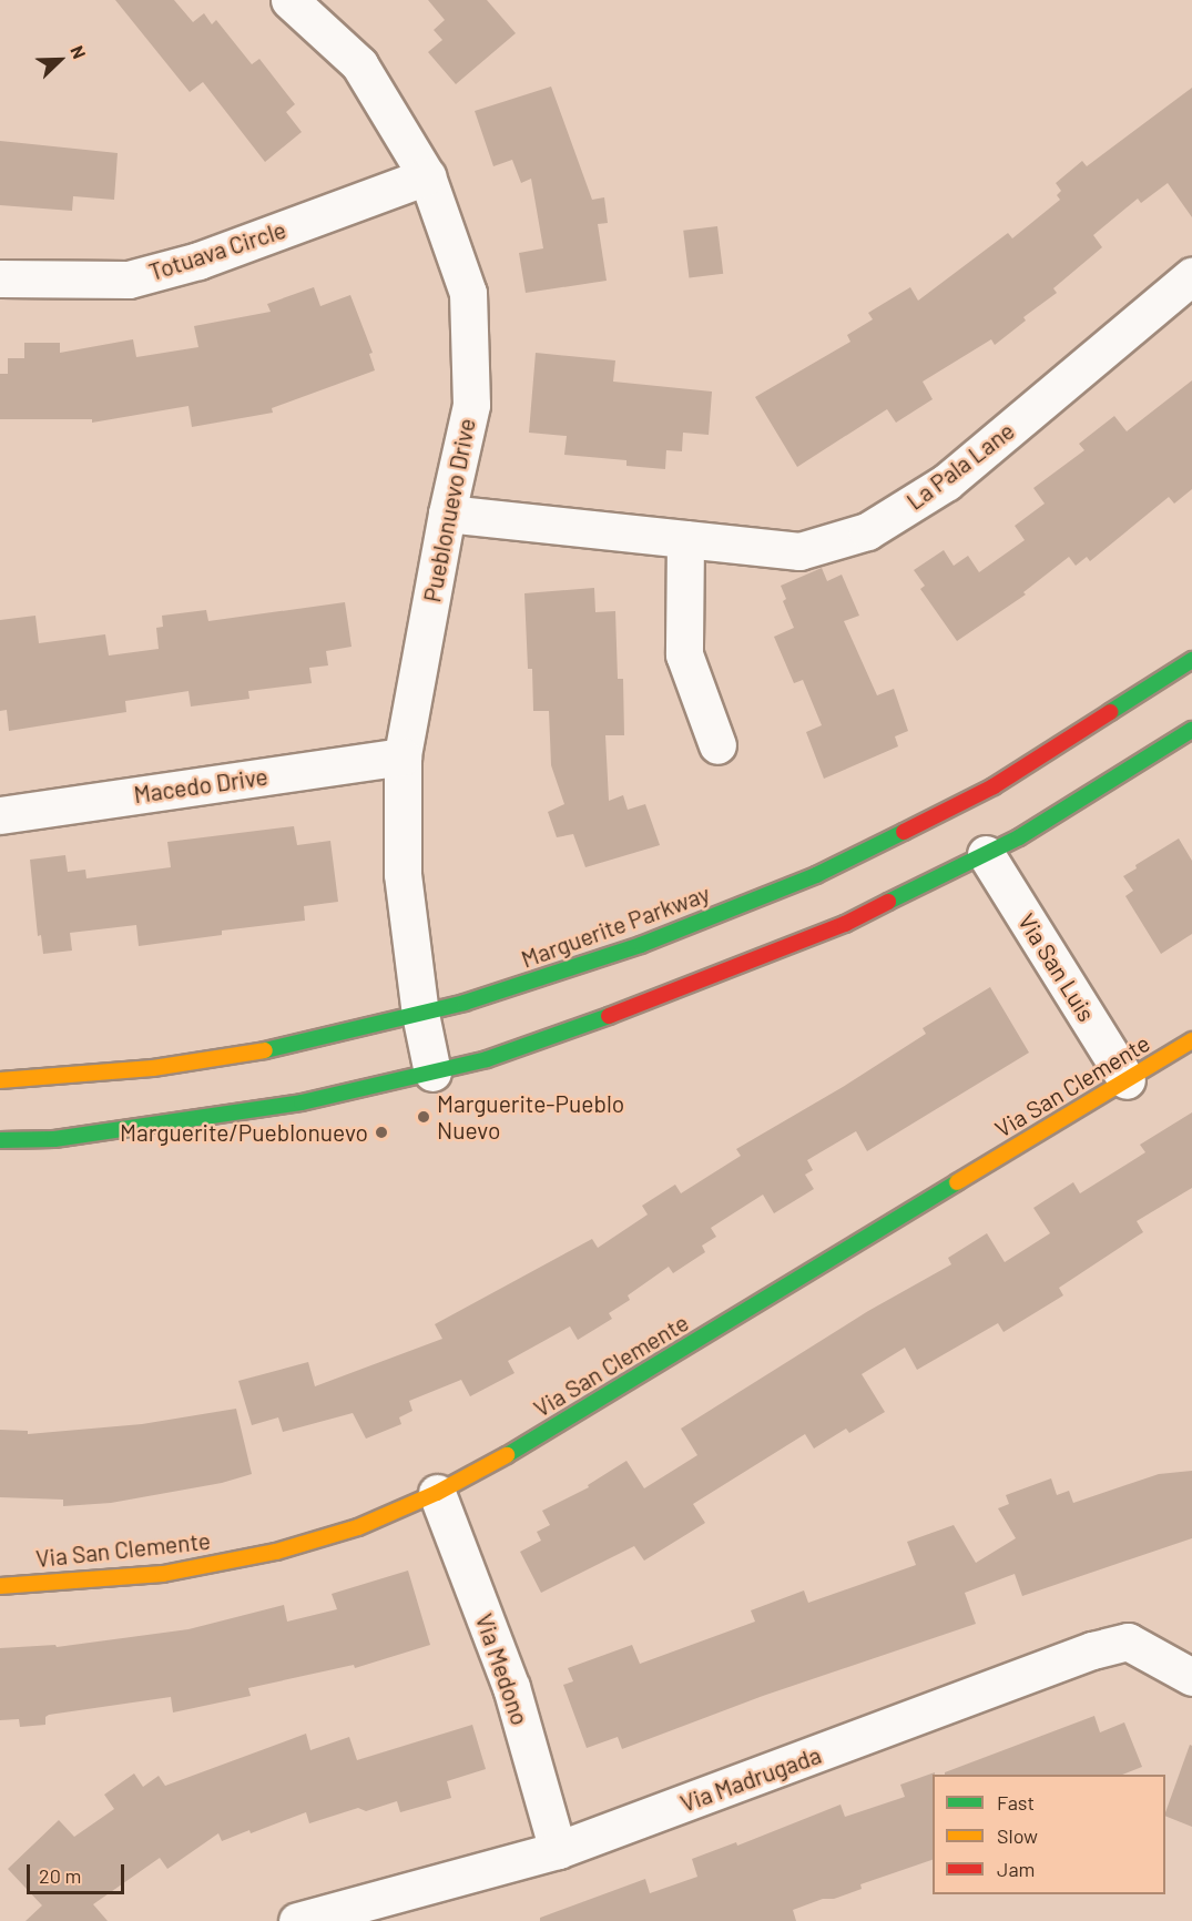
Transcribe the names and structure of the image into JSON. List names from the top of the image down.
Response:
{
  "streets": {
    "main road": ["Marguerite Parkway", "Via San Clemente"],
    "street": [
      "Totuava Circle",
      "La Pala Lane",
      "Pueblonuevo Drive",
      "Macedo Drive",
      "Via San Luis",
      "Via Medono",
      "Via Madrugada"
    ]
  },
  "crossings": [
    ["Totuava Circle", "Pueblonuevo Drive"],
    ["La Pala Lane", "Pueblonuevo Drive"],
    ["Pueblonuevo Drive", "Macedo Drive"],
    ["Pueblonuevo Drive", "Marguerite Parkway"],
    ["Via San Luis", "Via San Clemente"],
    ["Via San Clemente", "Via Medono"],
    ["Via Medono", "Via Madrugada"]
  ],
  "places": ["Marguerite-Pueblo Nuevo", "Marguerite/Pueblonuevo"],
  "legend": ["Fast", "Slow", "Jam"],
  "scale_bar": "20 m",
  "north": "top right"
}
